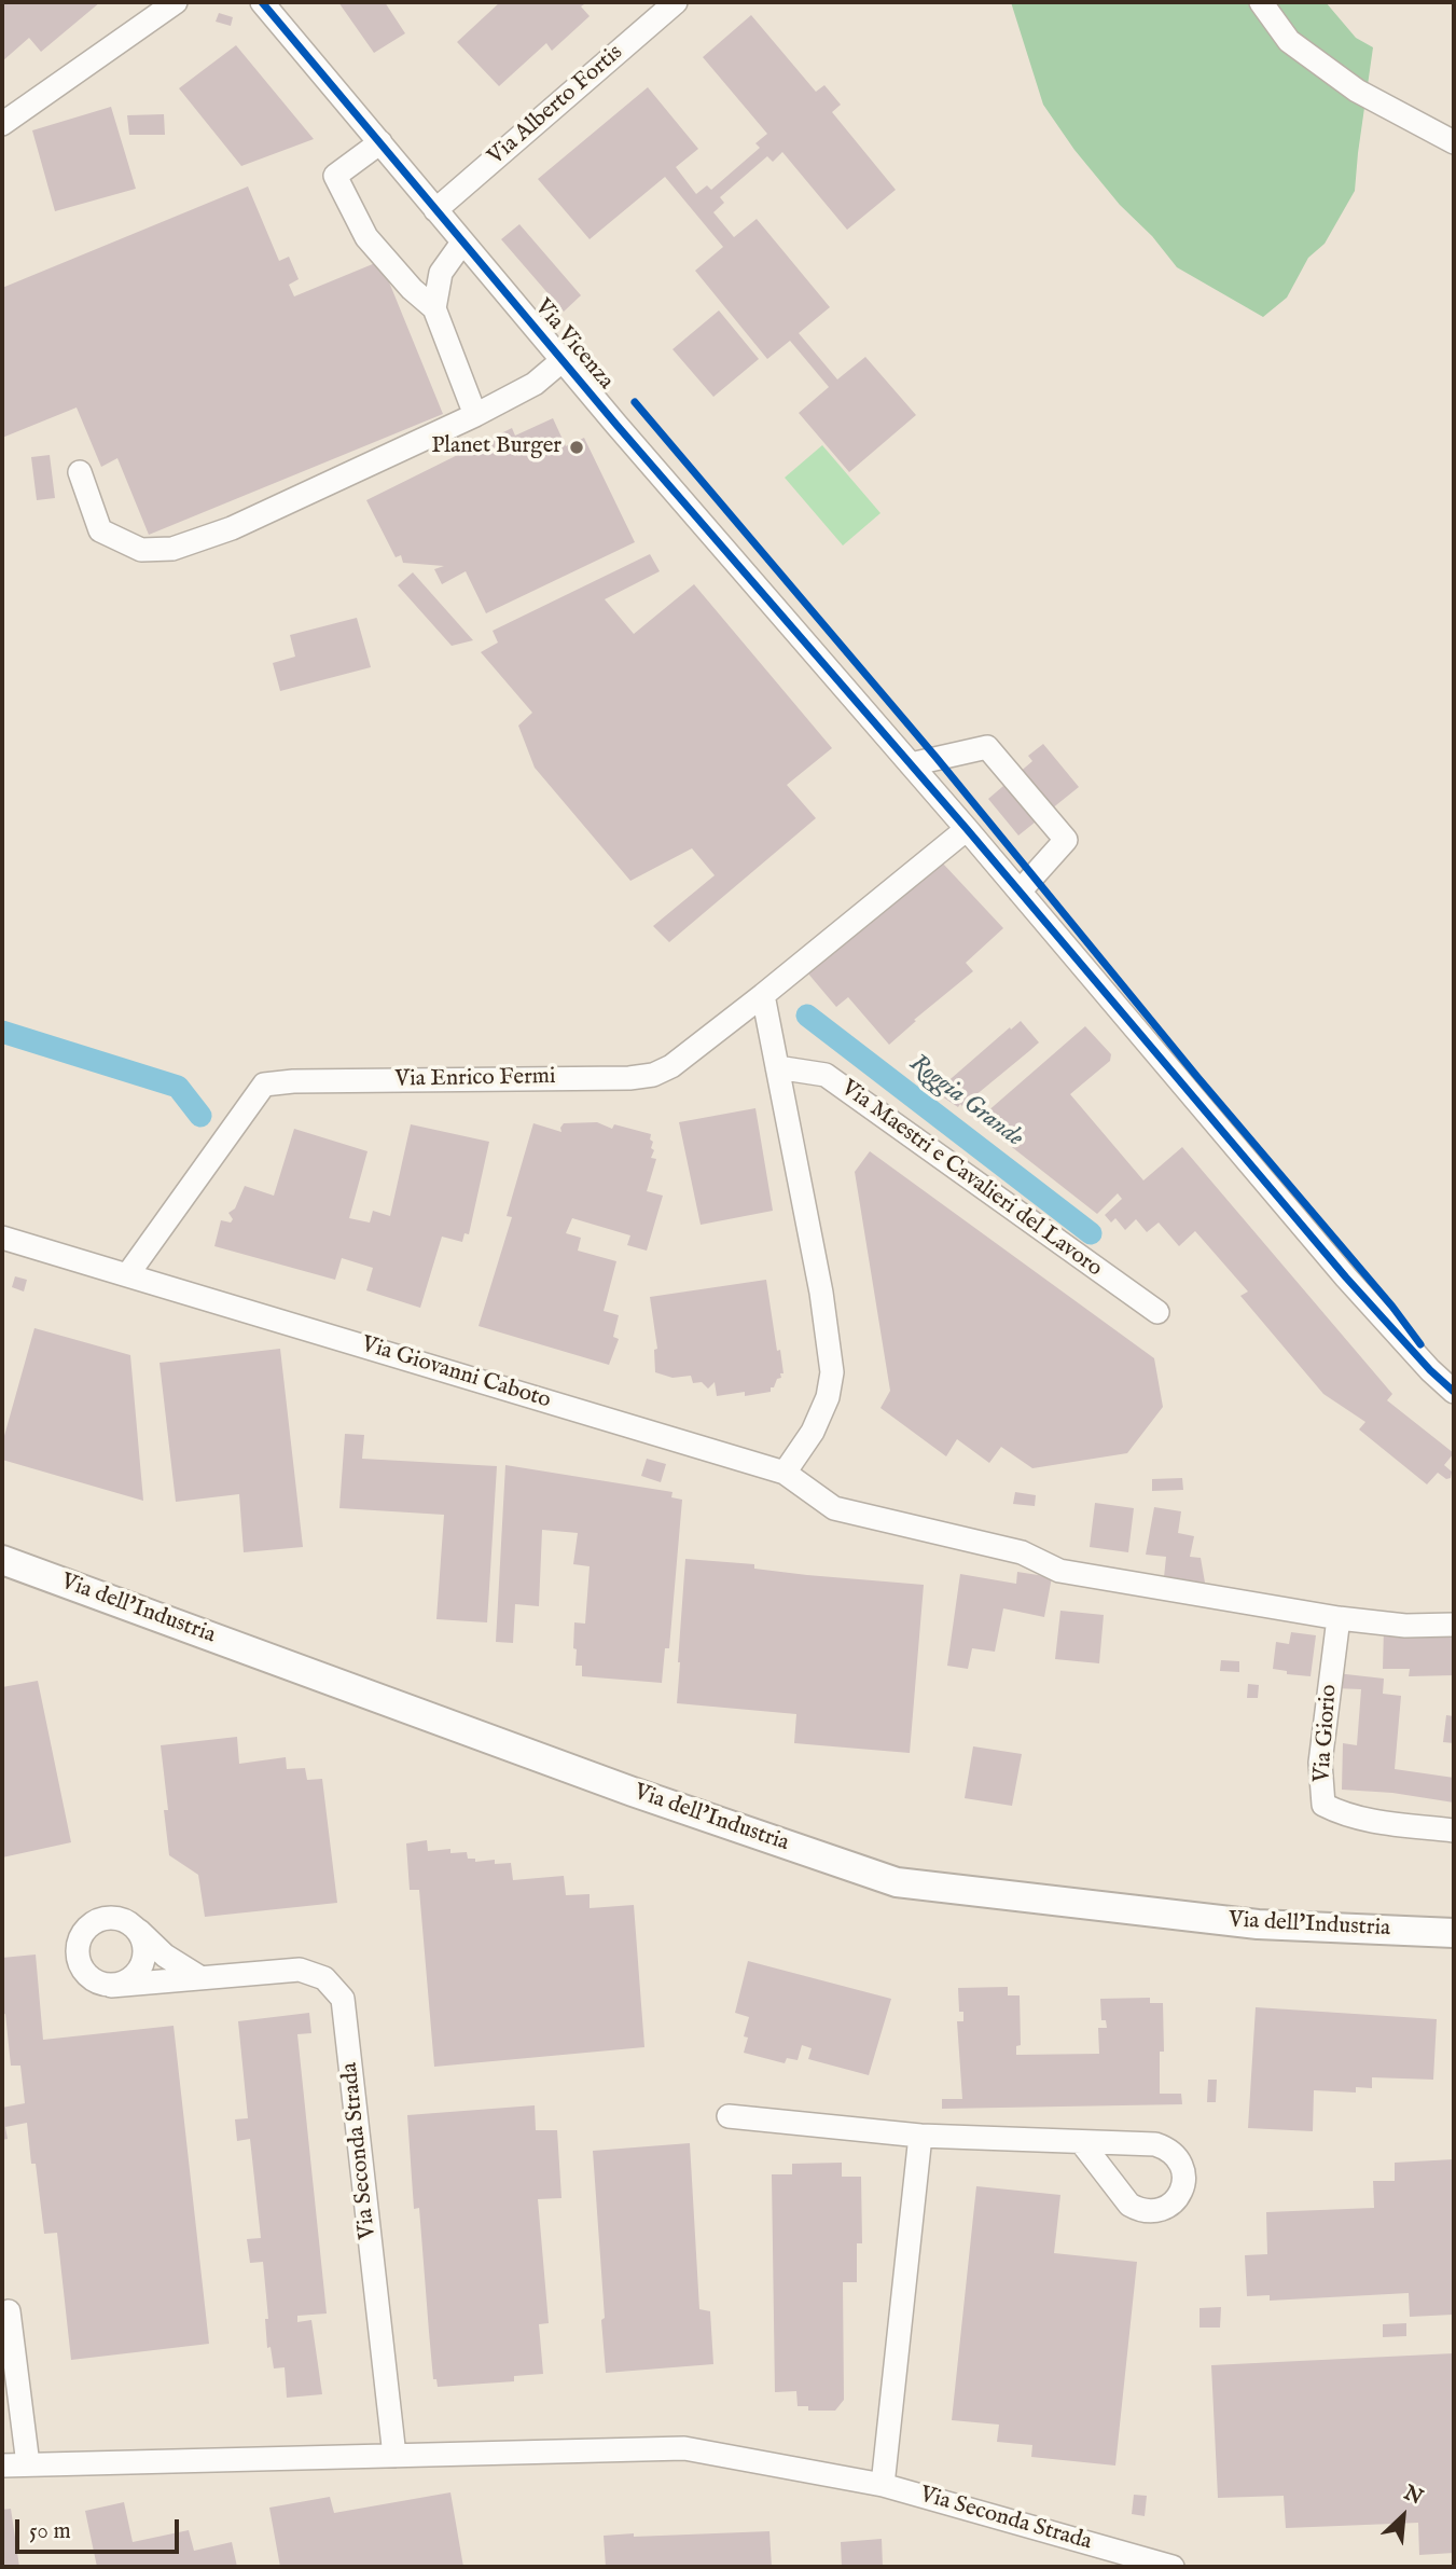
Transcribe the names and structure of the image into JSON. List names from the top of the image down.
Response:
{
  "streets": {
    "main road": ["Via dell'Industria"],
    "street": [
      "Via Alberto Fortis",
      "Via Vicenza",
      "Via Enrico Fermi",
      "Via Maestri e Cavalieri del Lavoro",
      "Via Giovanni Caboto",
      "Via Giorio",
      "Via Seconda Strada"
    ]
  },
  "crossings": [
    ["Via Alberto Fortis", "Via Vicenza"],
    ["Via Vicenza", "Via Enrico Fermi"],
    ["Via Enrico Fermi", "Via Giovanni Caboto"],
    ["Via Giovanni Caboto", "Via Giorio"]
  ],
  "water": ["Roggia Grande"],
  "places": ["Planet Burger"],
  "scale_bar": "50 m",
  "north": "top right"
}
